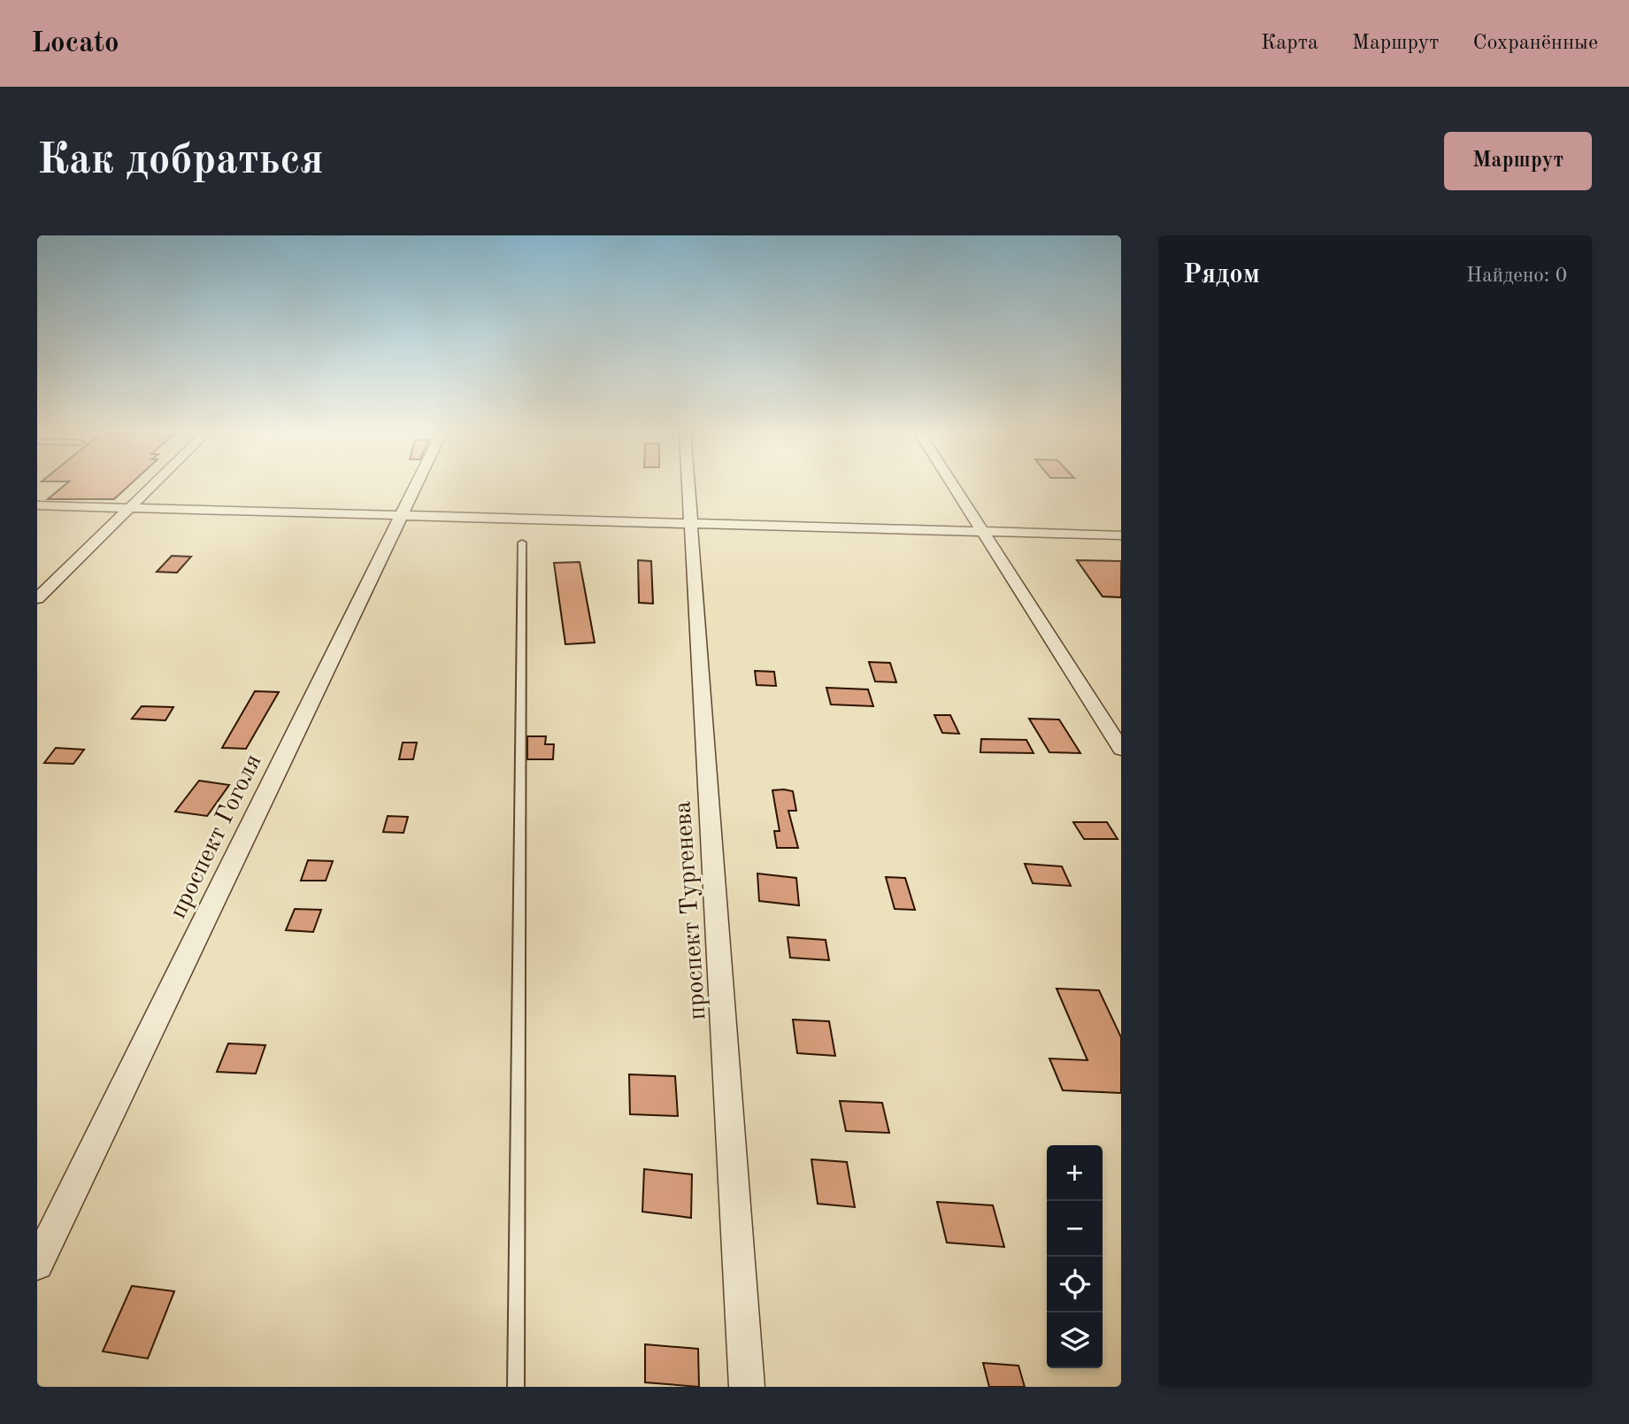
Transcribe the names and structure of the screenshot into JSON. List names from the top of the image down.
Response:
{
  "streets": {
    "street": ["проспект Гоголя", "проспект Тургенева"]
  },
  "page": {
    "header": "Locato",
    "nav": ["Карта", "Маршрут", "Сохранённые"],
    "buttons": "Маршрут",
    "title": "Как добраться",
    "heading": ["Рядом", "Найдено: 0"],
    "map_buttons": ["+", "−"]
  }
}
